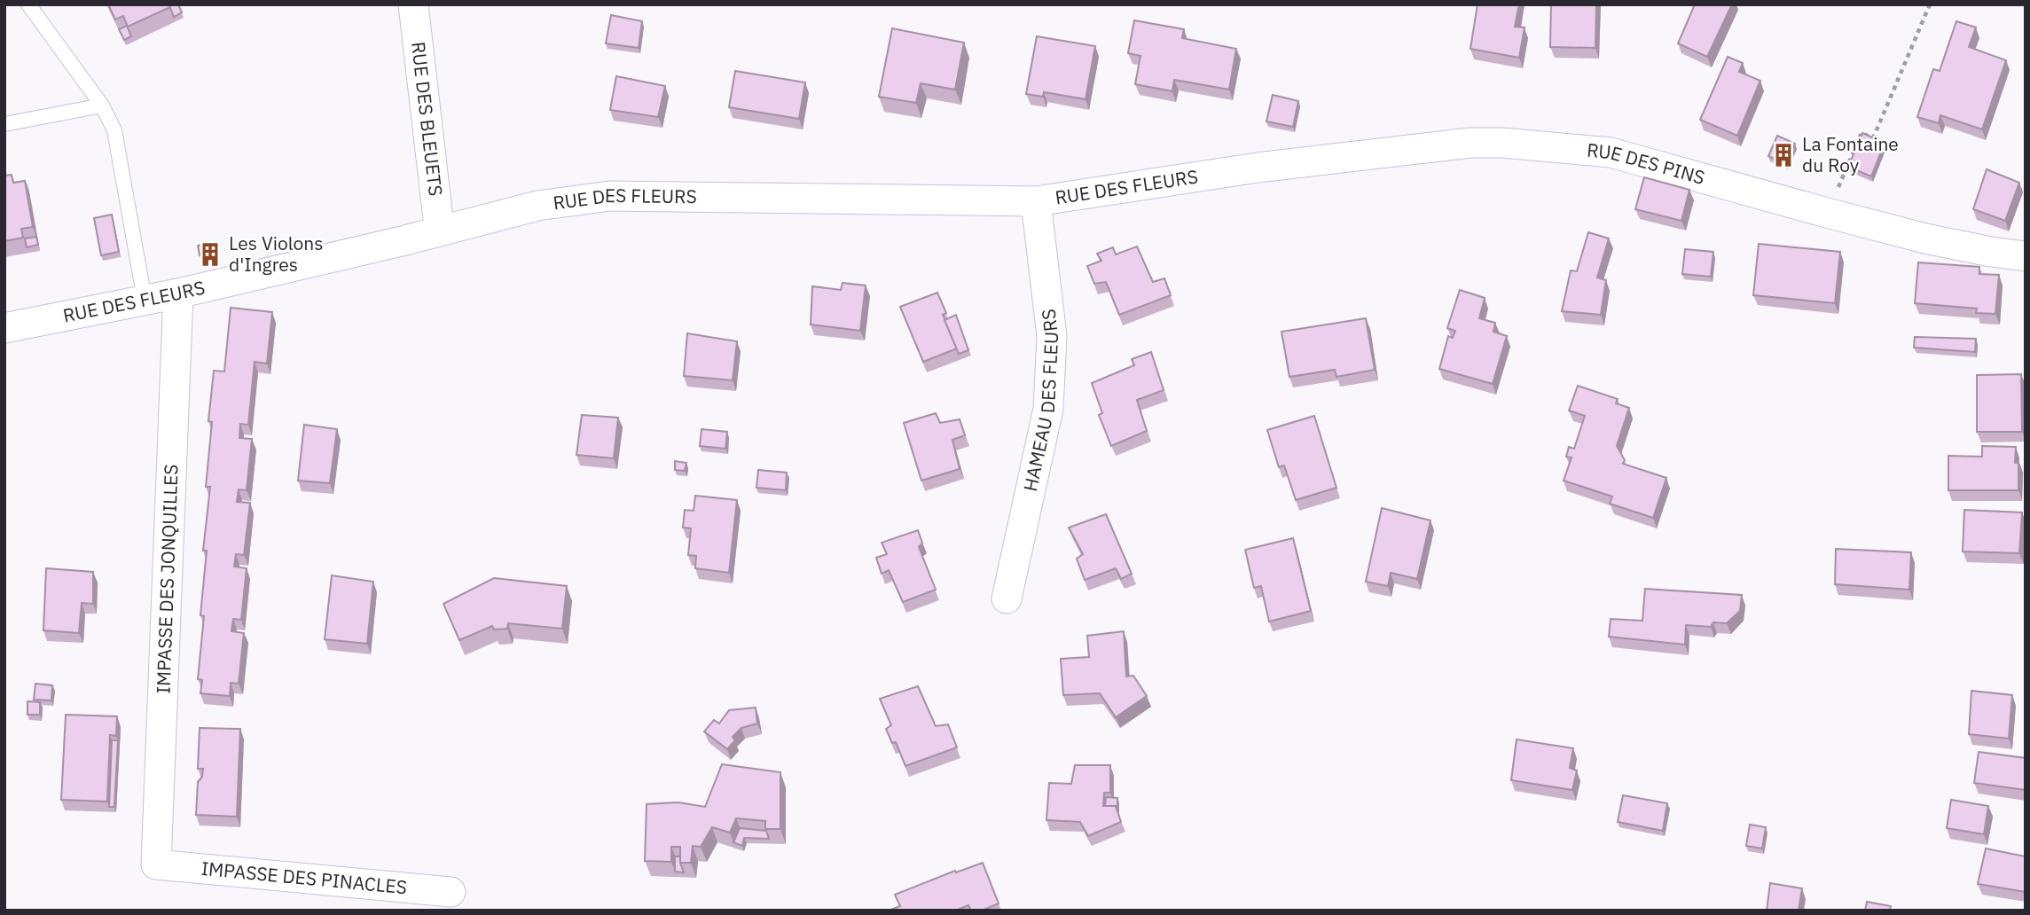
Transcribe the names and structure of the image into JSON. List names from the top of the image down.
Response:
{
  "streets": {
    "street": [
      "RUE DES BLEUETS",
      "RUE DES PINS",
      "RUE DES FLEURS",
      "HAMEAU DES FLEURS",
      "IMPASSE DES JONQUILLES",
      "IMPASSE DES PINACLES"
    ]
  },
  "crossings": [
    ["RUE DES BLEUETS", "RUE DES FLEURS"],
    ["RUE DES PINS", "RUE DES FLEURS"],
    ["RUE DES FLEURS", "HAMEAU DES FLEURS"],
    ["RUE DES FLEURS", "IMPASSE DES JONQUILLES"],
    ["IMPASSE DES JONQUILLES", "IMPASSE DES PINACLES"]
  ],
  "places": {
    "building": ["La Fontaine du Roy", "Les Violons d'Ingres"]
  }
}
